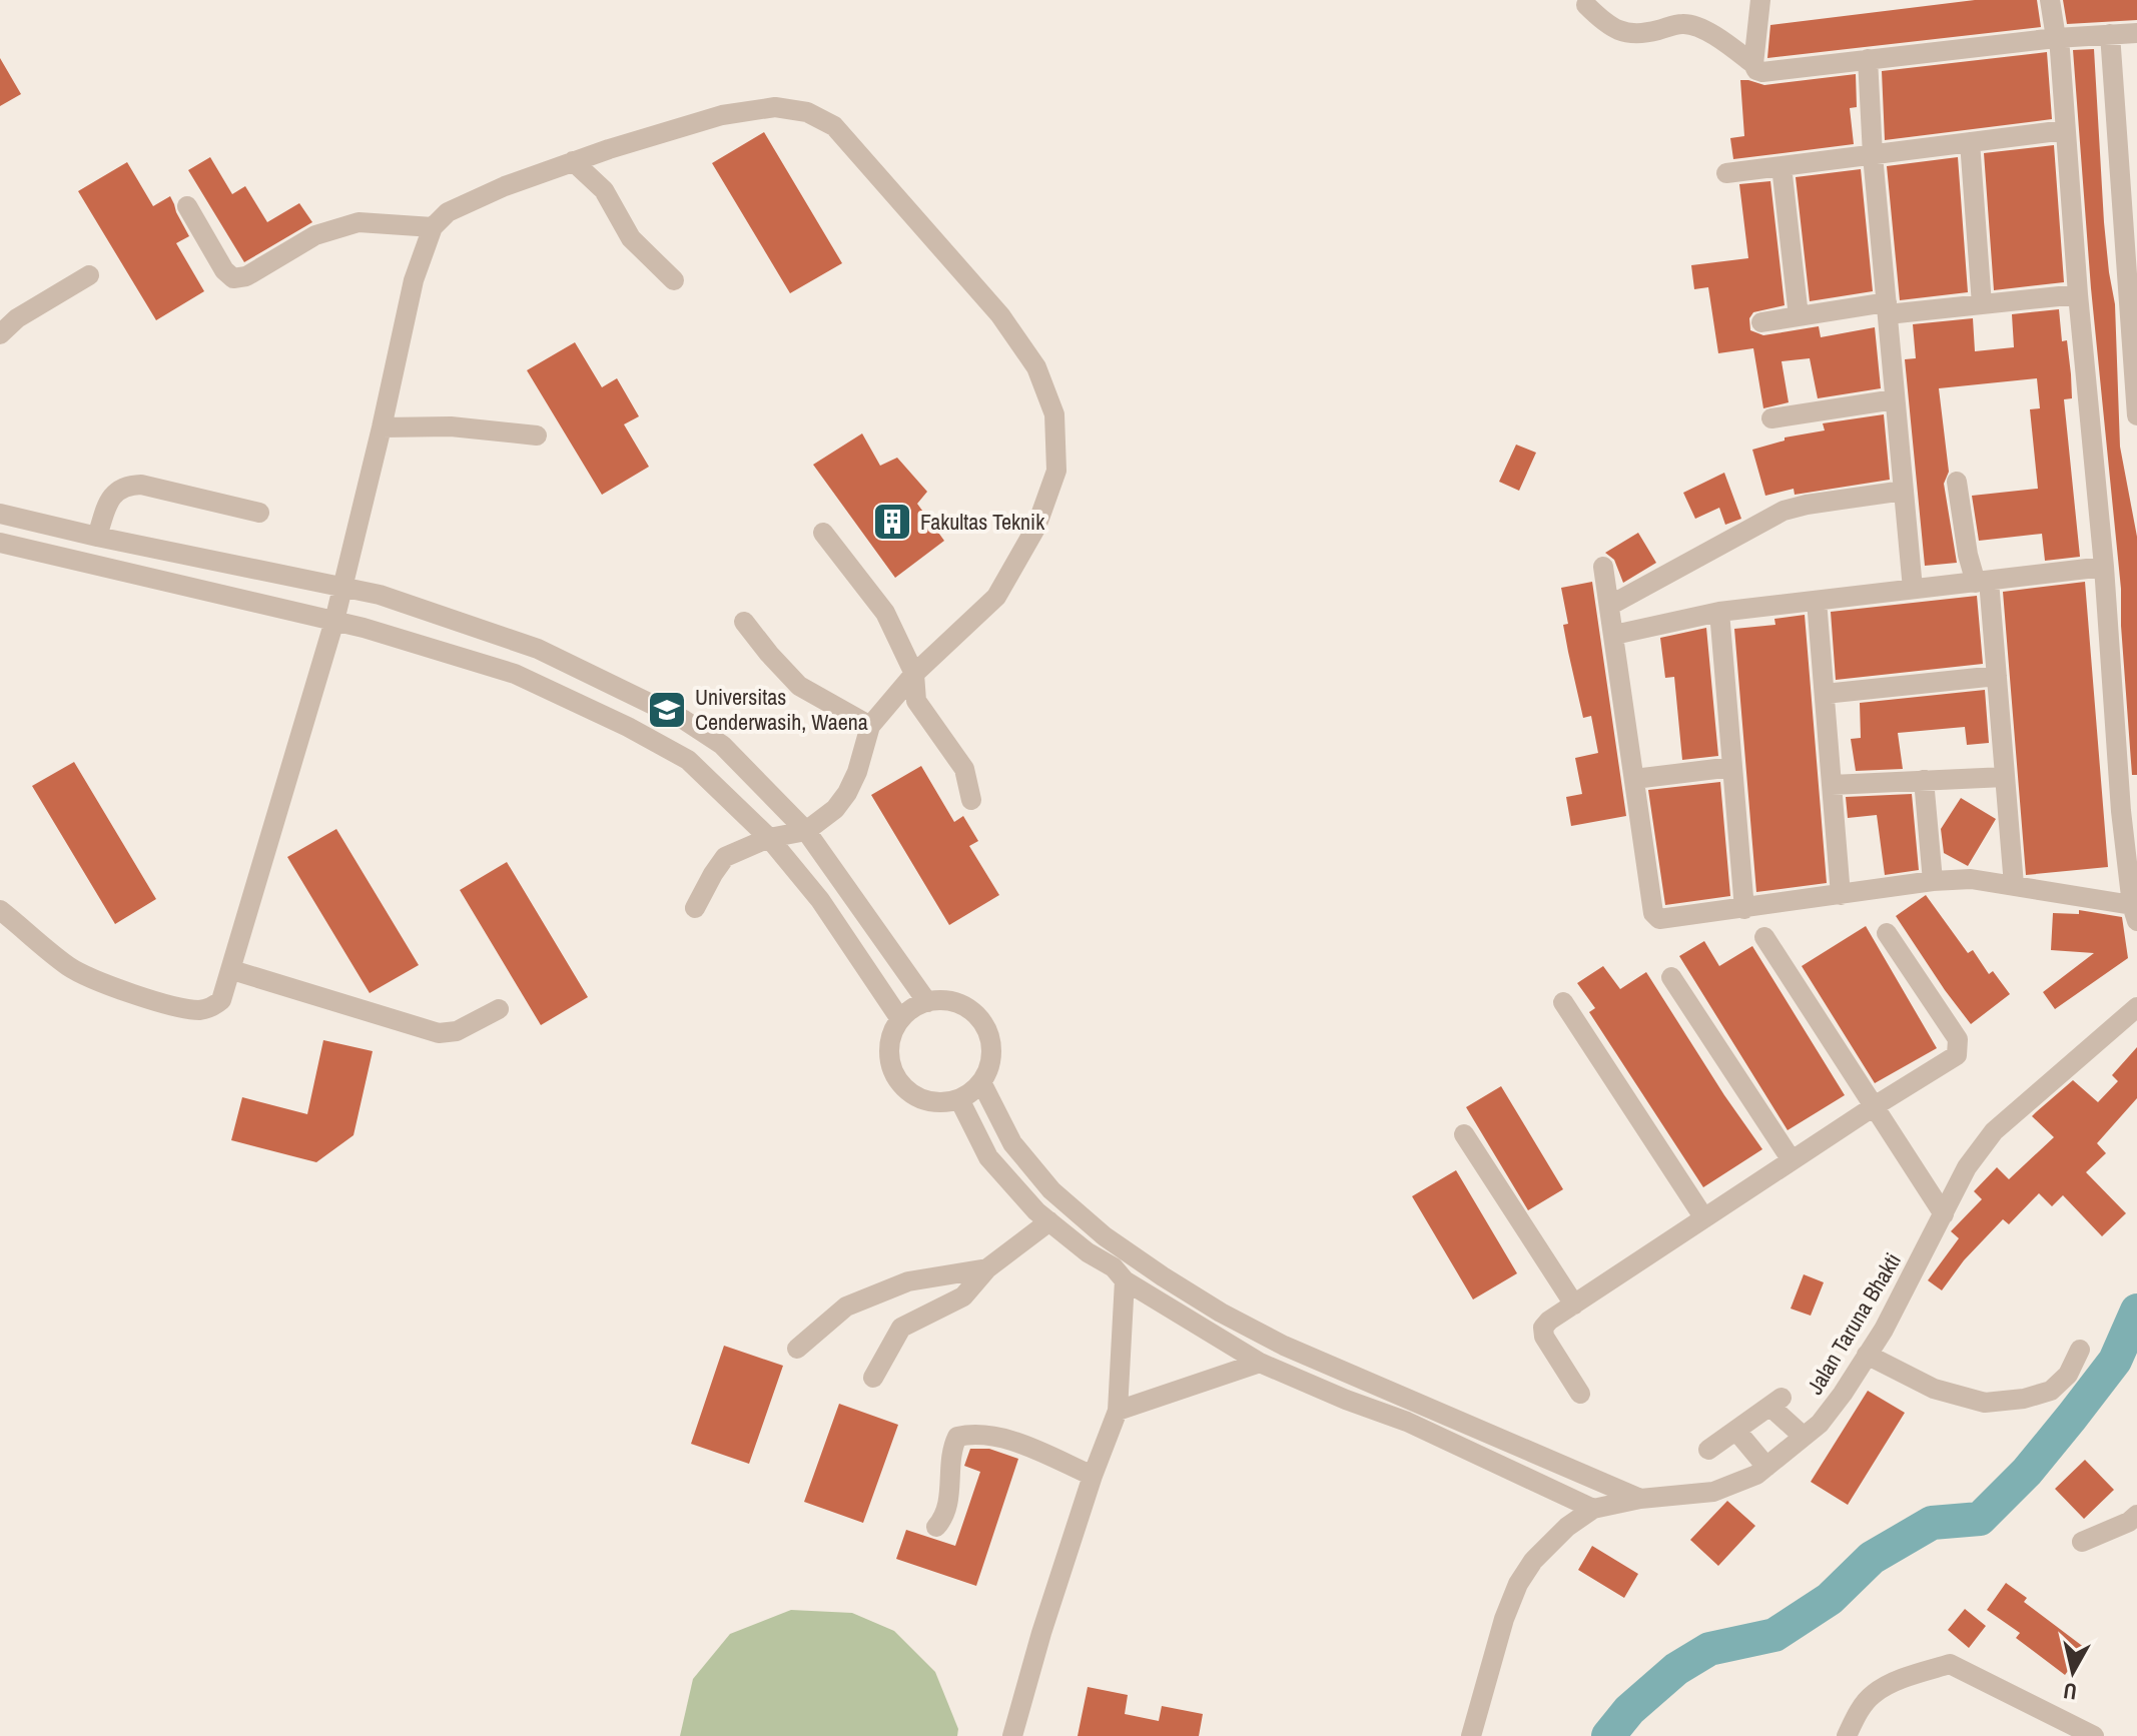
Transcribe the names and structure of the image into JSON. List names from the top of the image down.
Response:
{
  "streets": {
    "street": ["Jalan Taruna Bhakti"]
  },
  "places": {
    "building": ["Fakultas Teknik"],
    "school or university": ["Universitas Cenderwasih, Waena"]
  },
  "north": "bottom"
}
